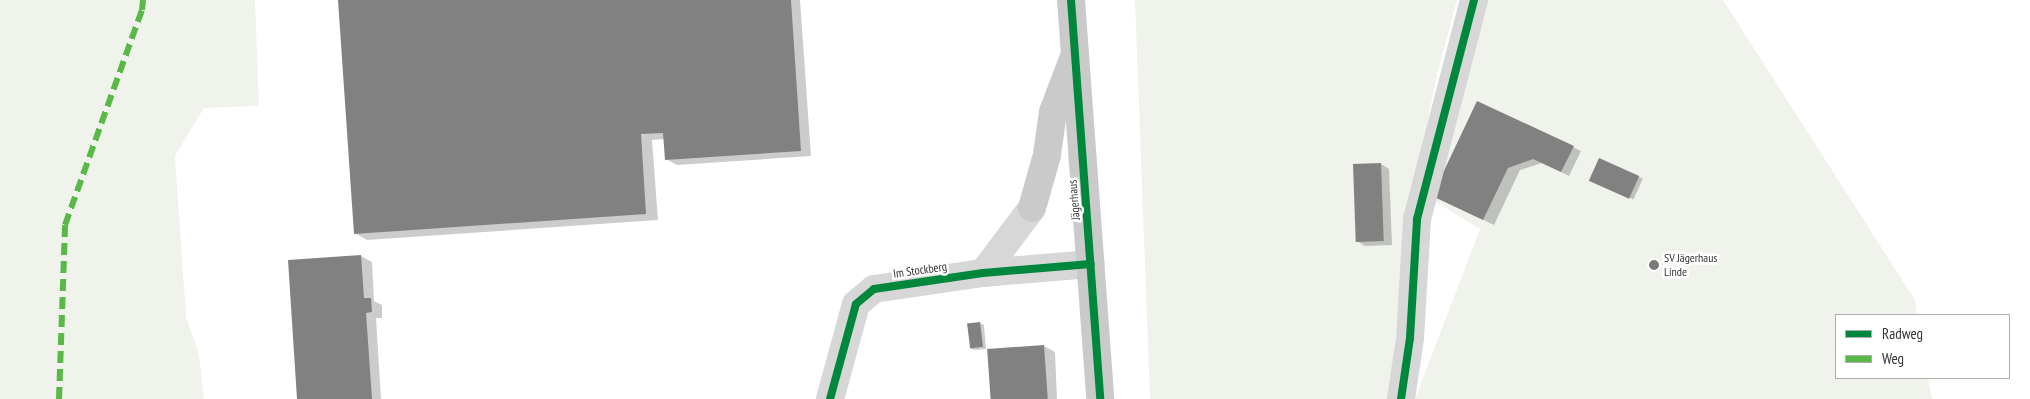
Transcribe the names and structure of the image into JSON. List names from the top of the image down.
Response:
{
  "streets": {
    "main road": ["Jägerhaus"],
    "street": ["Im Stockberg"]
  },
  "crossings": [
    ["Jägerhaus", "Im Stockberg"]
  ],
  "places": ["SV Jägerhaus Linde"],
  "legend": ["Radweg", "Weg"]
}
